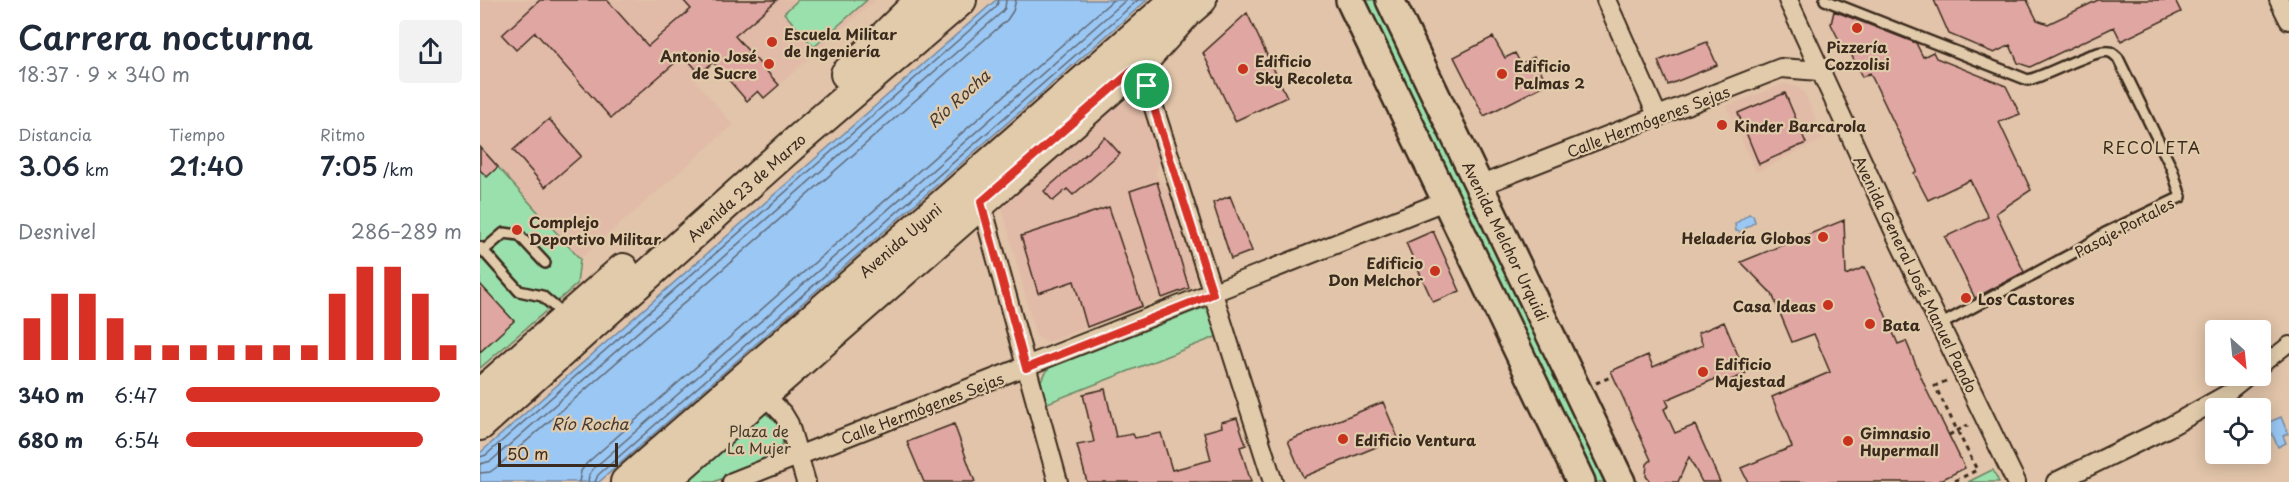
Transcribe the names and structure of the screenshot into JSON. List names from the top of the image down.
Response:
{
  "streets": {
    "main road": ["Avenida 23 de Marzo", "Avenida Uyuni", "Avenida Melchor Urquidi"],
    "street": ["Calle Hermógenes Sejas", "Avenida General José Manuel Pando"],
    "lane": ["Pasaje Portales"]
  },
  "crossings": [
    ["Calle Hermógenes Sejas", "Avenida Melchor Urquidi"],
    ["Calle Hermógenes Sejas", "Avenida General José Manuel Pando"],
    ["Pasaje Portales", "Avenida General José Manuel Pando"]
  ],
  "districts": ["RECOLETA"],
  "water": ["Río Rocha"],
  "parks": ["Plaza de La Mujer"],
  "places": [
    "Pizzería Cozzolisi",
    "Escuela Militar de Ingeniería",
    "Antonio José de Sucre",
    "Edificio Sky Recoleta",
    "Edificio Palmas 2",
    "Kinder Barcarola",
    "Complejo Deportivo Militar",
    "Heladería Globos",
    "Edificio Don Melchor",
    "Los Castores",
    "Casa Ideas",
    "Bata",
    "Edificio Majestad",
    "Edificio Ventura",
    "Gimnasio Hupermall"
  ],
  "scale_bar": "50 m",
  "north": "bottom right",
  "page": {
    "heading": ["Carrera nocturna", "18:37 · 9 × 340 m"],
    "stats": [
      ["Distancia", "3.06 km"],
      ["Tiempo", "21:40"],
      ["Ritmo", "7:05 /km"]
    ],
    "chart": ["Desnivel", "286–289 m"],
    "list": [
      {
        "name": "340 m",
        "note": "6:47"
      },
      {
        "name": "680 m",
        "note": "6:54"
      }
    ],
    "scale": "50 m"
  }
}
